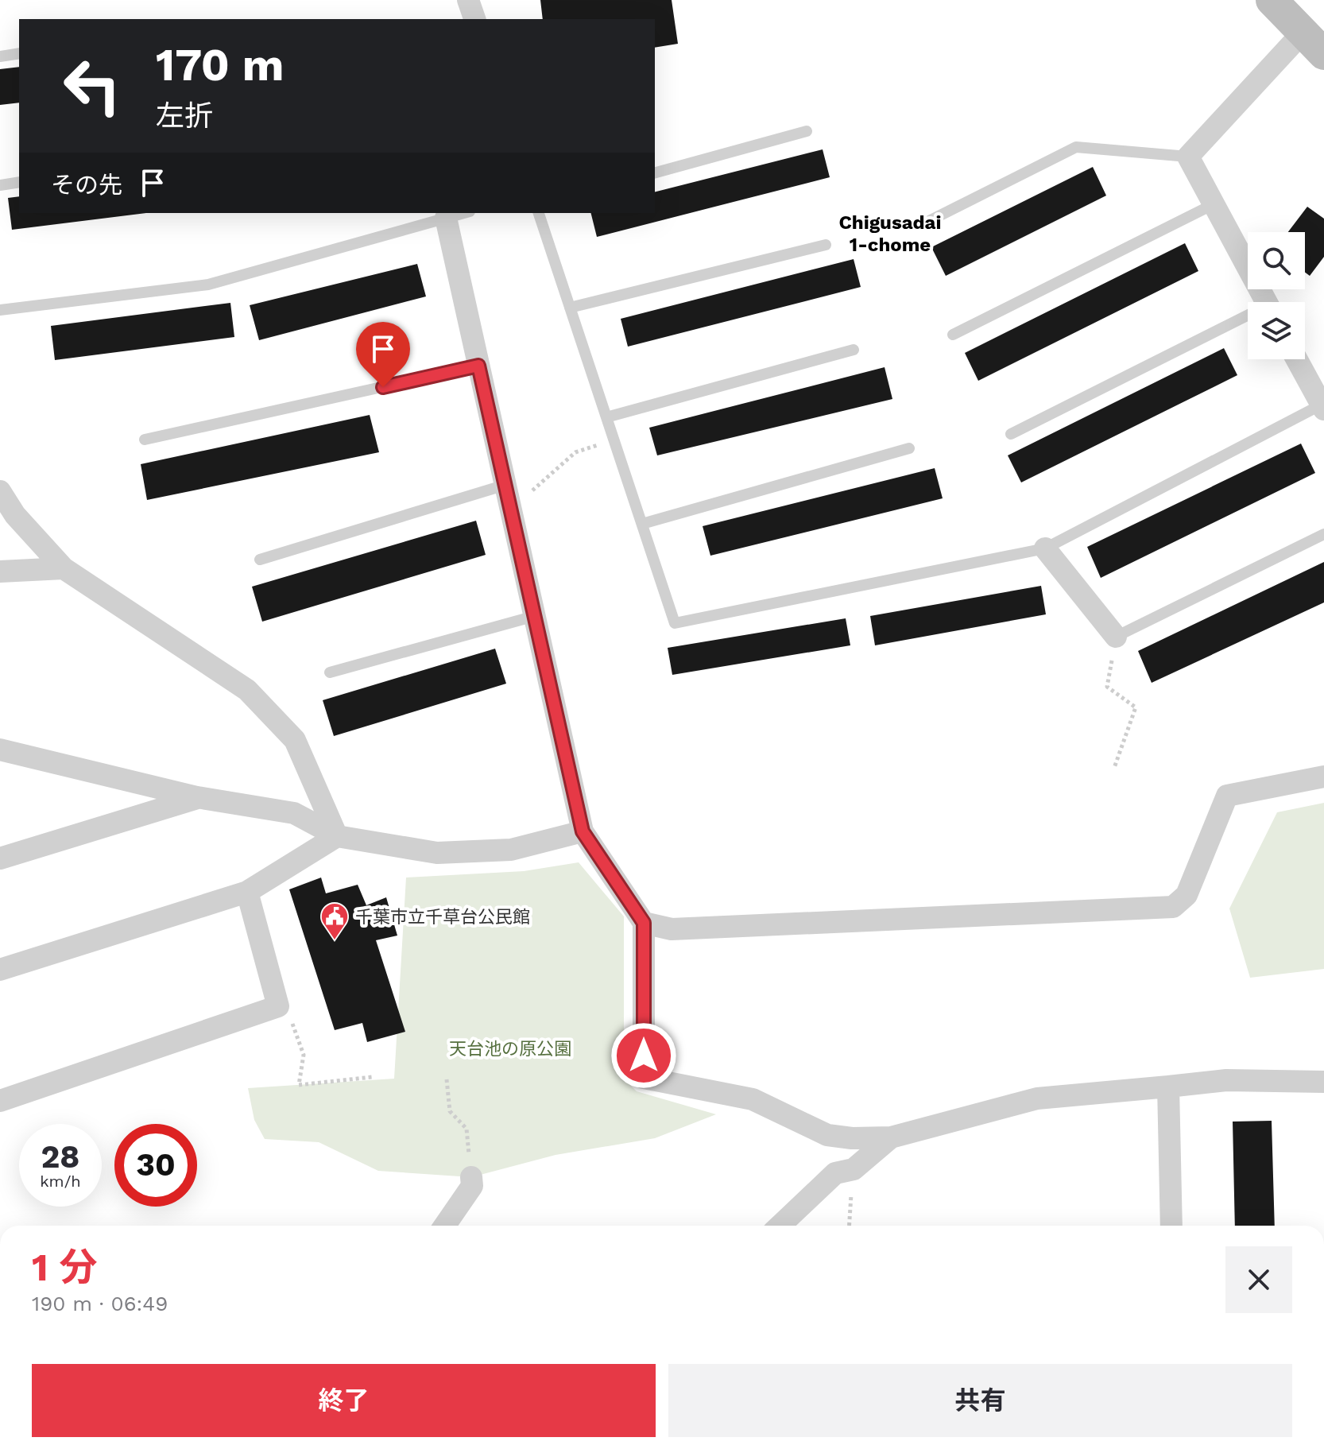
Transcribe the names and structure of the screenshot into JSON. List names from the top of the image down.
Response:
{
  "districts": ["Chigusadai 1-chome"],
  "parks": ["天台池の原公園"],
  "places": {
    "public building": ["千葉市立千草台公民館"]
  },
  "page": {
    "turn": ["170 m", "左折"],
    "then": "その先",
    "speed": "28 km/h",
    "limit": "30",
    "heading": ["1 分", "190 m · 06:49"],
    "buttons": ["終了", "共有"]
  }
}
